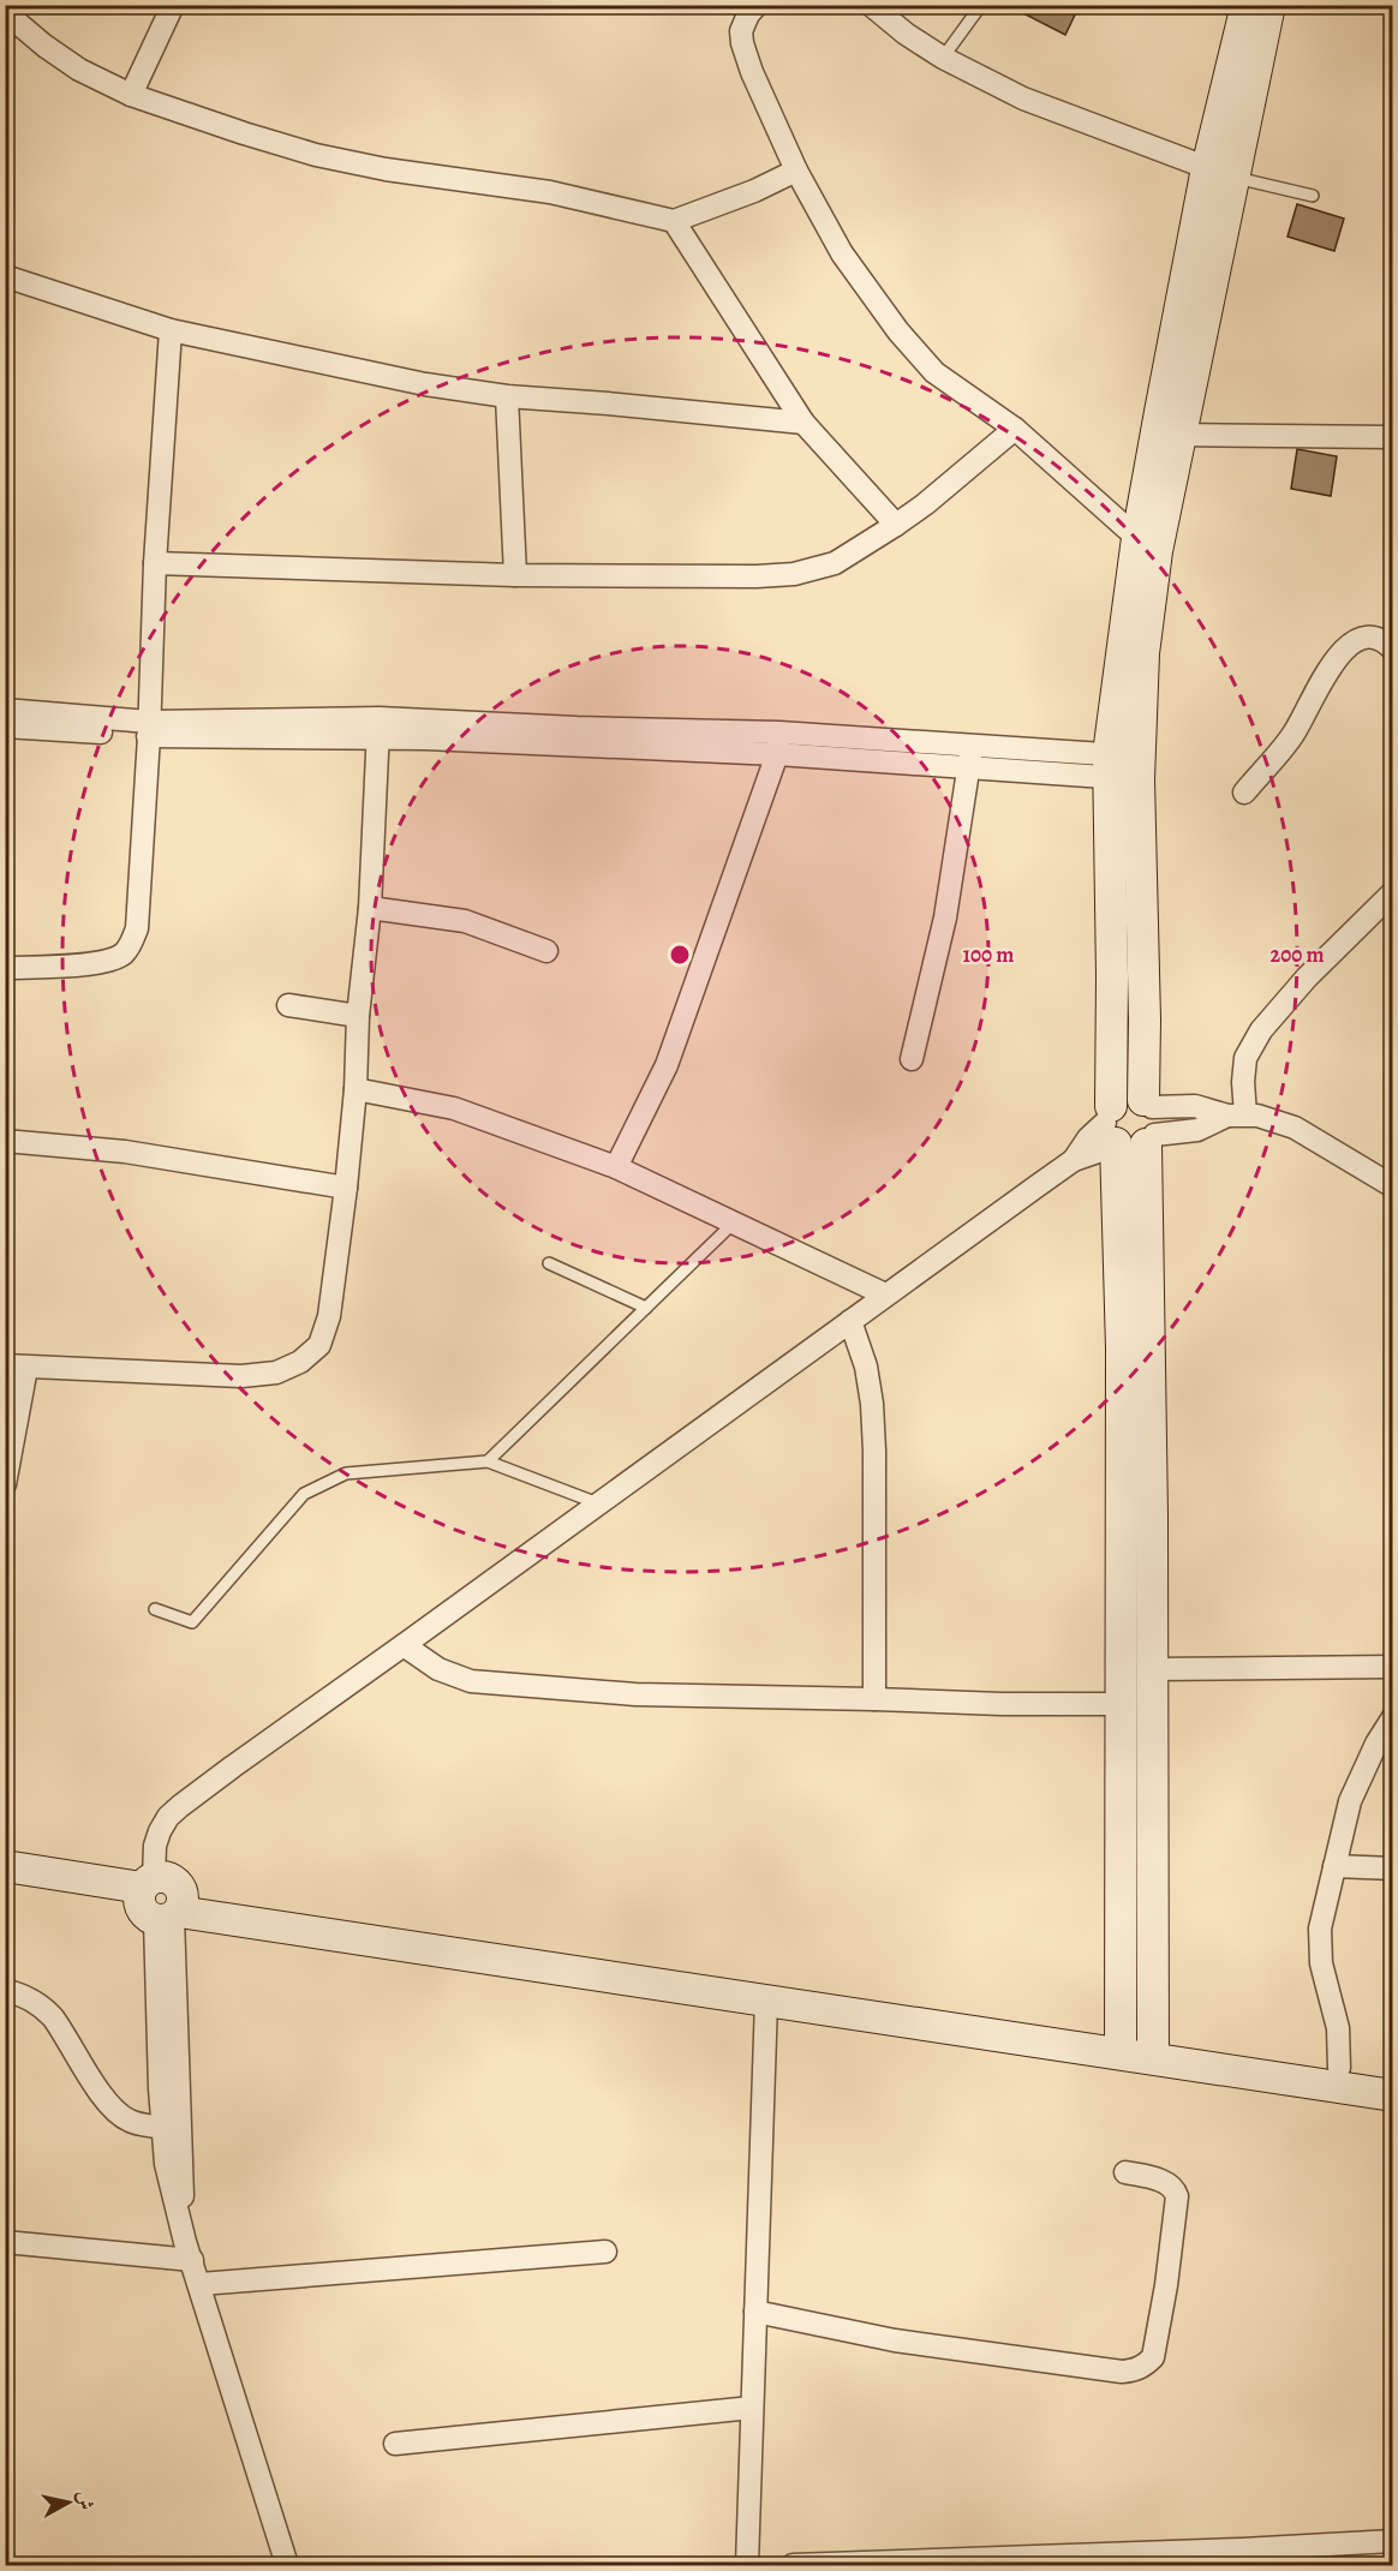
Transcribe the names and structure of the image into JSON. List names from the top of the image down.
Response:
{
  "north": "right",
  "rings": ["100 m", "200 m"]
}
